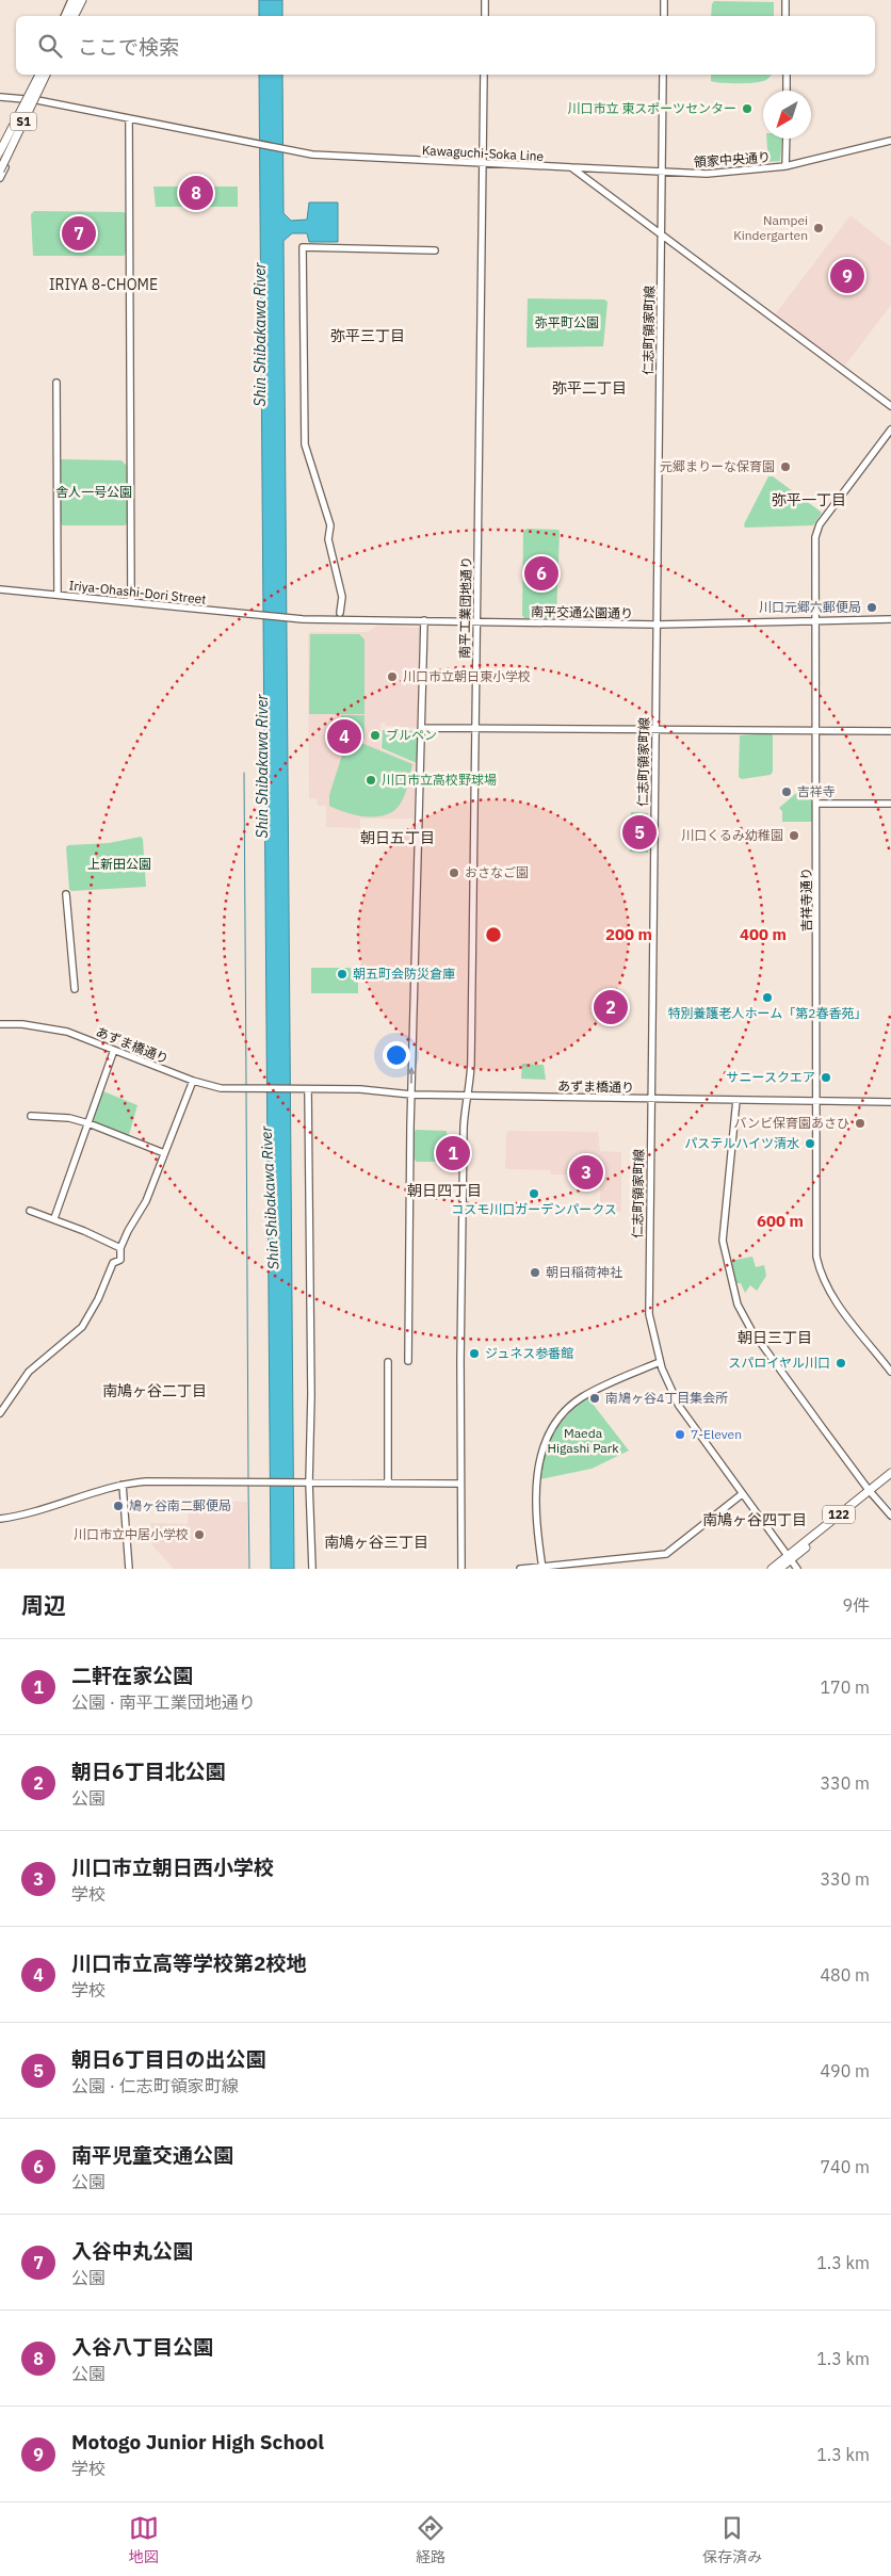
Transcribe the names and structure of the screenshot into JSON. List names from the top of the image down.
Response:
{
  "streets": {
    "highway": ["S1", "122"],
    "street": [
      "Kawaguchi-Soka Line",
      "領家中央通り",
      "仁志町領家町線",
      "Iriya-Ohashi-Dori Street",
      "南平工業団地通り",
      "南平交通公園通り",
      "吉祥寺通り",
      "あずま橋通り"
    ]
  },
  "crossings": [
    ["Kawaguchi-Soka Line", "領家中央通り"],
    ["Kawaguchi-Soka Line", "南平工業団地通り"],
    ["領家中央通り", "仁志町領家町線"],
    ["仁志町領家町線", "南平交通公園通り"],
    ["仁志町領家町線", "あずま橋通り"],
    ["仁志町領家町線", "122"],
    ["Iriya-Ohashi-Dori Street", "南平交通公園通り"],
    ["南平工業団地通り", "南平交通公園通り"],
    ["南平工業団地通り", "あずま橋通り"],
    ["南平交通公園通り", "吉祥寺通り"],
    ["吉祥寺通り", "あずま橋通り"]
  ],
  "districts": [
    "IRIYA 8-CHOME",
    "弥平三丁目",
    "弥平二丁目",
    "弥平一丁目",
    "朝日五丁目",
    "朝日四丁目",
    "朝日三丁目",
    "南鳩ヶ谷二丁目",
    "南鳩ヶ谷四丁目",
    "南鳩ヶ谷三丁目"
  ],
  "water": ["Shin Shibakawa River"],
  "parks": [
    "弥平町公園",
    "舎人一号公園",
    "上新田公園",
    "Maeda Higashi Park"
  ],
  "places": [
    "川口市立 東スポーツセンター",
    "Nampei Kindergarten",
    "元郷まりーな保育園",
    "川口元郷六郵便局",
    "川口市立朝日東小学校",
    "ブルペン",
    "川口市立高校野球場",
    "吉祥寺",
    "川口くるみ幼稚園",
    "おさなご園",
    "朝五町会防災倉庫",
    "特別養護老人ホーム「第2春香苑」",
    "サニースクエア",
    "バンビ保育園あさひ",
    "パステルハイツ清水",
    "コスモ川口ガーデンパークス",
    "朝日稲荷神社",
    "ジュネス参番館",
    "スパロイヤル川口",
    "南鳩ヶ谷4丁目集会所",
    "7-Eleven",
    "鳩ヶ谷南二郵便局",
    "川口市立中居小学校"
  ],
  "north": "bottom left",
  "page": {
    "search": "ここで検索",
    "pins": [
      "8",
      "7",
      "9",
      "6",
      "4",
      "5",
      "2",
      "1",
      "3"
    ],
    "heading": ["周辺", "9件"],
    "list": [
      {
        "mark": "1",
        "name": "二軒在家公園",
        "note": "公園 · 南平工業団地通り",
        "value": "170 m"
      },
      {
        "mark": "2",
        "name": "朝日6丁目北公園",
        "note": "公園",
        "value": "330 m"
      },
      {
        "mark": "3",
        "name": "川口市立朝日西小学校",
        "note": "学校",
        "value": "330 m"
      },
      {
        "mark": "4",
        "name": "川口市立高等学校第2校地",
        "note": "学校",
        "value": "480 m"
      },
      {
        "mark": "5",
        "name": "朝日6丁目日の出公園",
        "note": "公園 · 仁志町領家町線",
        "value": "490 m"
      },
      {
        "mark": "6",
        "name": "南平児童交通公園",
        "note": "公園",
        "value": "740 m"
      },
      {
        "mark": "7",
        "name": "入谷中丸公園",
        "note": "公園",
        "value": "1.3 km"
      },
      {
        "mark": "8",
        "name": "入谷八丁目公園",
        "note": "公園",
        "value": "1.3 km"
      },
      {
        "mark": "9",
        "name": "Motogo Junior High School",
        "note": "学校",
        "value": "1.3 km"
      }
    ],
    "nav": ["地図", "経路", "保存済み"]
  },
  "rings": ["200 m", "400 m", "600 m"]
}
